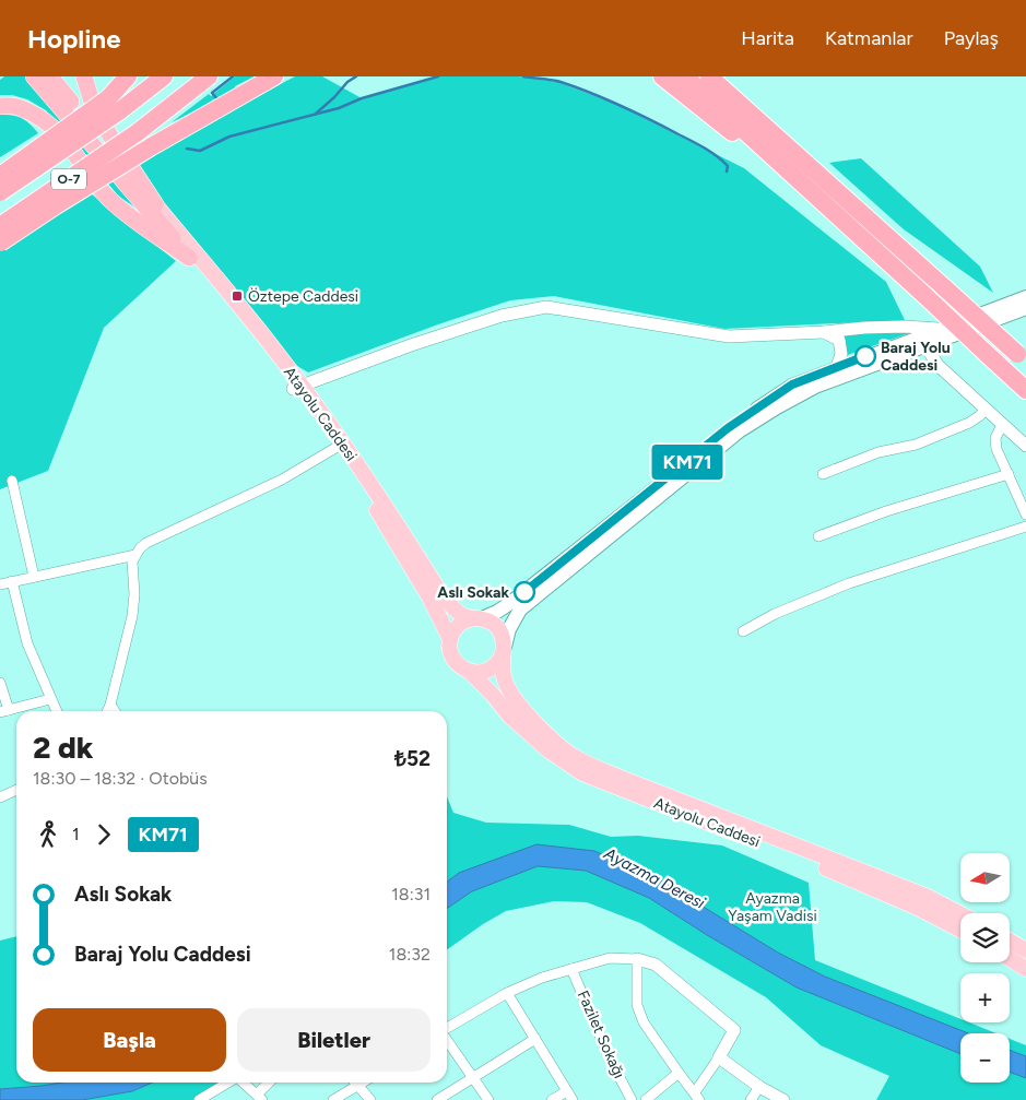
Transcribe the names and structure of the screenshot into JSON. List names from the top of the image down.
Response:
{
  "streets": {
    "highway": ["O-7"],
    "main road": ["Atayolu Caddesi"],
    "street": ["Fazilet Sokağı"]
  },
  "water": ["Ayazma Deresi"],
  "parks": ["Ayazma Yaşam Vadisi"],
  "places": {
    "transit": ["Öztepe Caddesi"],
    "other": ["Baraj Yolu Caddesi", "Aslı Sokak"]
  },
  "lines": ["bus line KM71"],
  "north": "left",
  "page": {
    "header": "Hopline",
    "nav": ["Harita", "Katmanlar", "Paylaş"],
    "on_map": "KM71",
    "heading": ["2 dk", "18:30 – 18:32 · Otobüs", "₺52"],
    "legs": ["1", "KM71"],
    "map_buttons": ["+", "−"],
    "list": [
      {
        "name": "Aslı Sokak",
        "value": "18:31"
      },
      {
        "name": "Baraj Yolu Caddesi",
        "value": "18:32"
      }
    ],
    "buttons": ["Başla", "Biletler"]
  }
}
